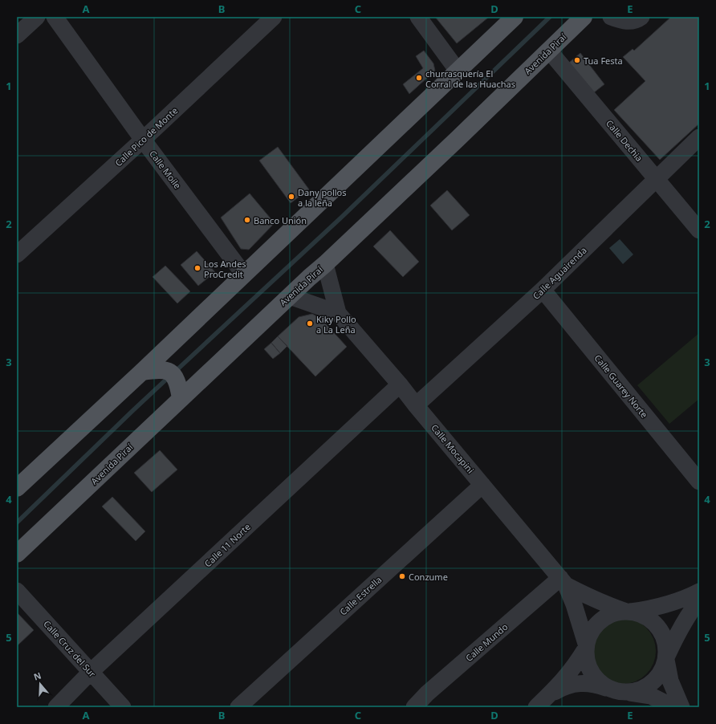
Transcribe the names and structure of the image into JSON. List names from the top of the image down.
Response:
{
  "streets": {
    "main road": ["Avenida Piraí"],
    "street": [
      "Calle Pico de Monte",
      "Calle Dechia",
      "Calle Moile",
      "Calle Aguairenda",
      "Calle Guarey Norte",
      "Calle Mocapini",
      "Calle 11 Norte",
      "Calle Estrella",
      "Calle Mundo",
      "Calle Cruz del Sur"
    ]
  },
  "crossings": [
    ["Avenida Piraí", "Calle Dechia"],
    ["Avenida Piraí", "Calle Mocapini"],
    ["Calle Pico de Monte", "Calle Moile"],
    ["Calle Dechia", "Calle Aguairenda"],
    ["Calle Aguairenda", "Calle Guarey Norte"],
    ["Calle Aguairenda", "Calle Mocapini"],
    ["Calle Mocapini", "Calle 11 Norte"],
    ["Calle Mocapini", "Calle Estrella"],
    ["Calle Mocapini", "Calle Mundo"],
    ["Calle 11 Norte", "Calle Cruz del Sur"]
  ],
  "places": [
    "Tua Festa",
    "churrasquería El Corral de las Huachas",
    "Dany pollos a la leña",
    "Banco Unión",
    "Los Andes ProCredit",
    "Kiky Pollo a La Leña",
    "Conzume"
  ],
  "north": "top",
  "grid": {
    "columns": [
      "A",
      "B",
      "C",
      "D",
      "E"
    ],
    "rows": [
      "1",
      "2",
      "3",
      "4",
      "5"
    ]
  }
}
